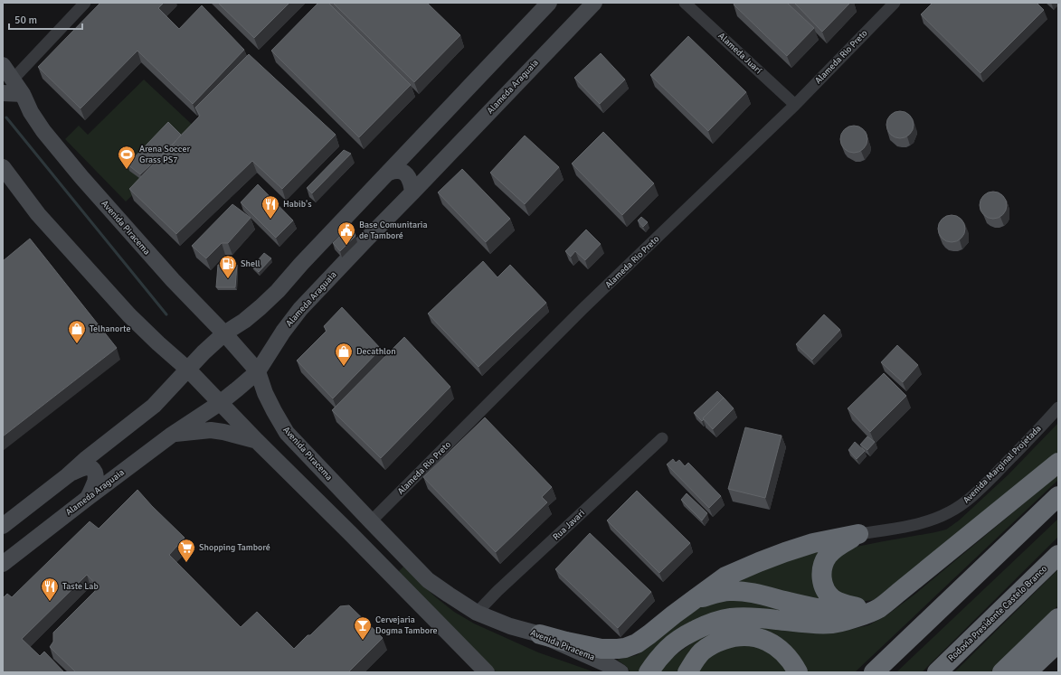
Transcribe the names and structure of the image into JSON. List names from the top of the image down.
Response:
{
  "streets": {
    "highway": ["Rodovia Presidente Castelo Branco"],
    "main road": ["Alameda Araguaia", "Avenida Piracema"],
    "street": [
      "Alameda Juarí",
      "Alameda Rio Preto",
      "Avenida Marginal Projetada",
      "Rua Javari"
    ]
  },
  "crossings": [
    ["Alameda Juarí", "Alameda Rio Preto"],
    ["Alameda Rio Preto", "Avenida Piracema"],
    ["Alameda Araguaia", "Avenida Piracema"],
    ["Avenida Piracema", "Rua Javari"]
  ],
  "places": {
    "sports": ["Arena Soccer Grass PS7"],
    "restaurant": ["Habib's", "Taste Lab"],
    "public building": ["Base Comunitaria de Tamboré"],
    "fuel station": ["Shell"],
    "shop": ["Telhanorte", "Decathlon"],
    "supermarket": ["Shopping Tamboré"],
    "bar": ["Cervejaria Dogma Tambore"]
  },
  "scale_bar": "50 m"
}
